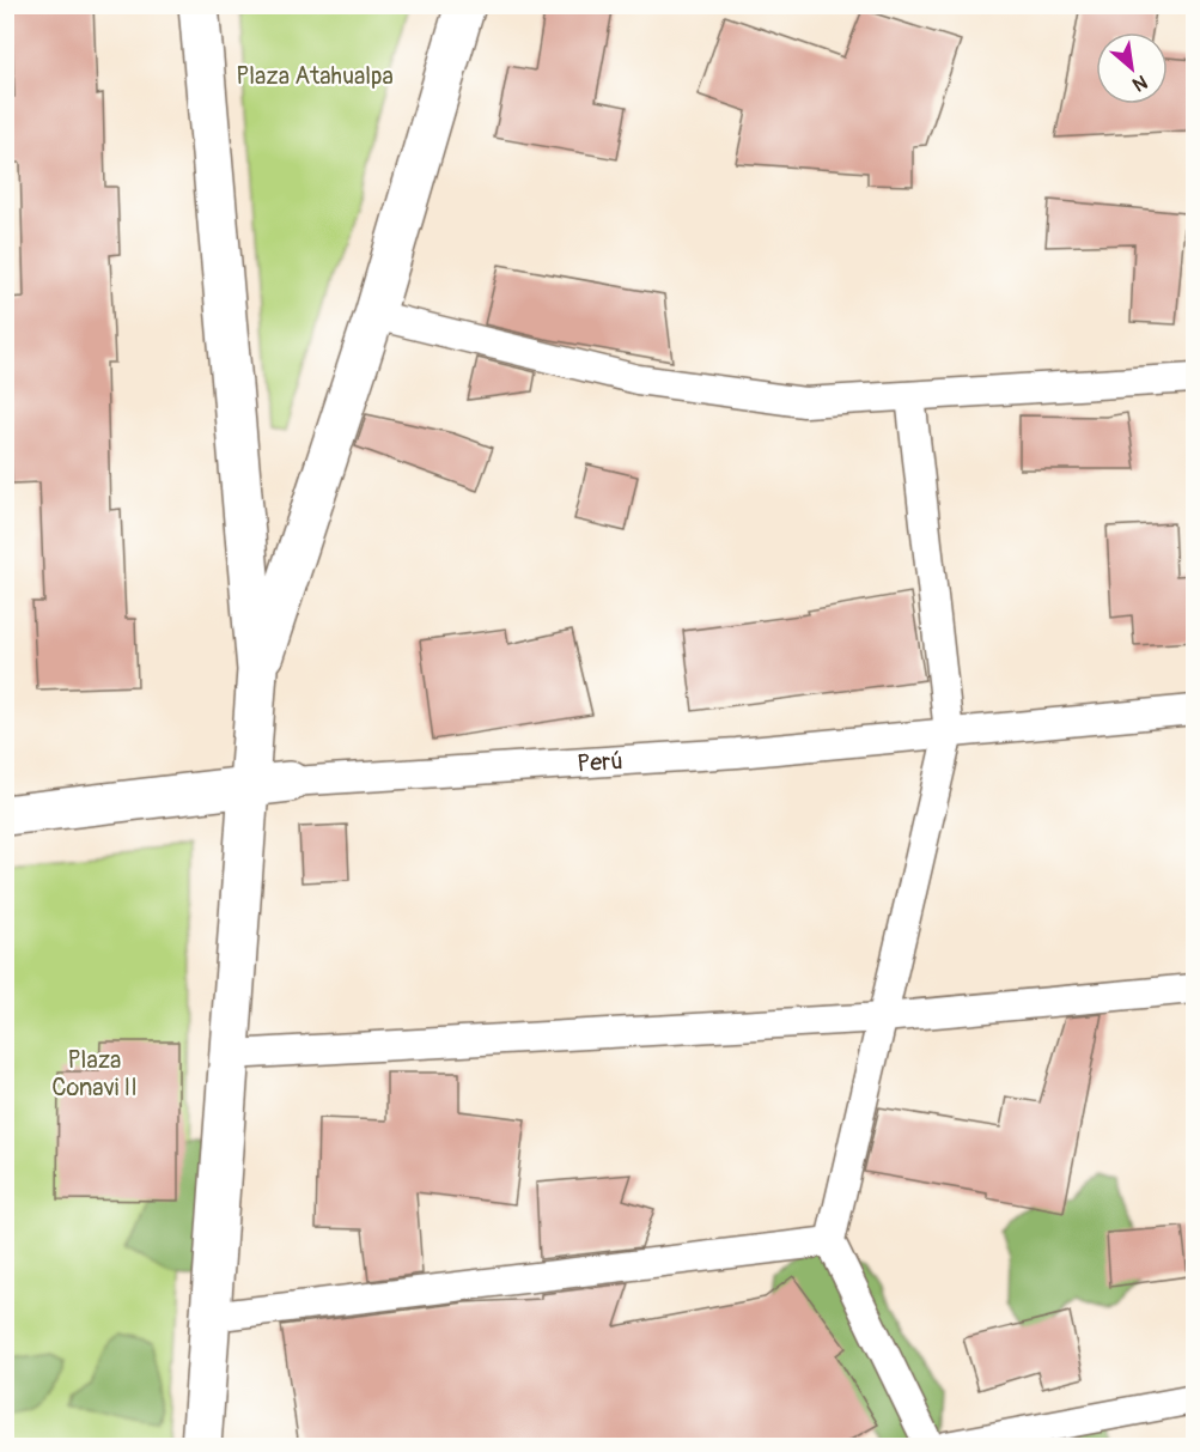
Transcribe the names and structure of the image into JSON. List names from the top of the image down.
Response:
{
  "streets": {
    "street": ["Perú"]
  },
  "parks": ["Plaza Atahualpa", "Plaza Conavi II"],
  "north": "bottom right"
}
